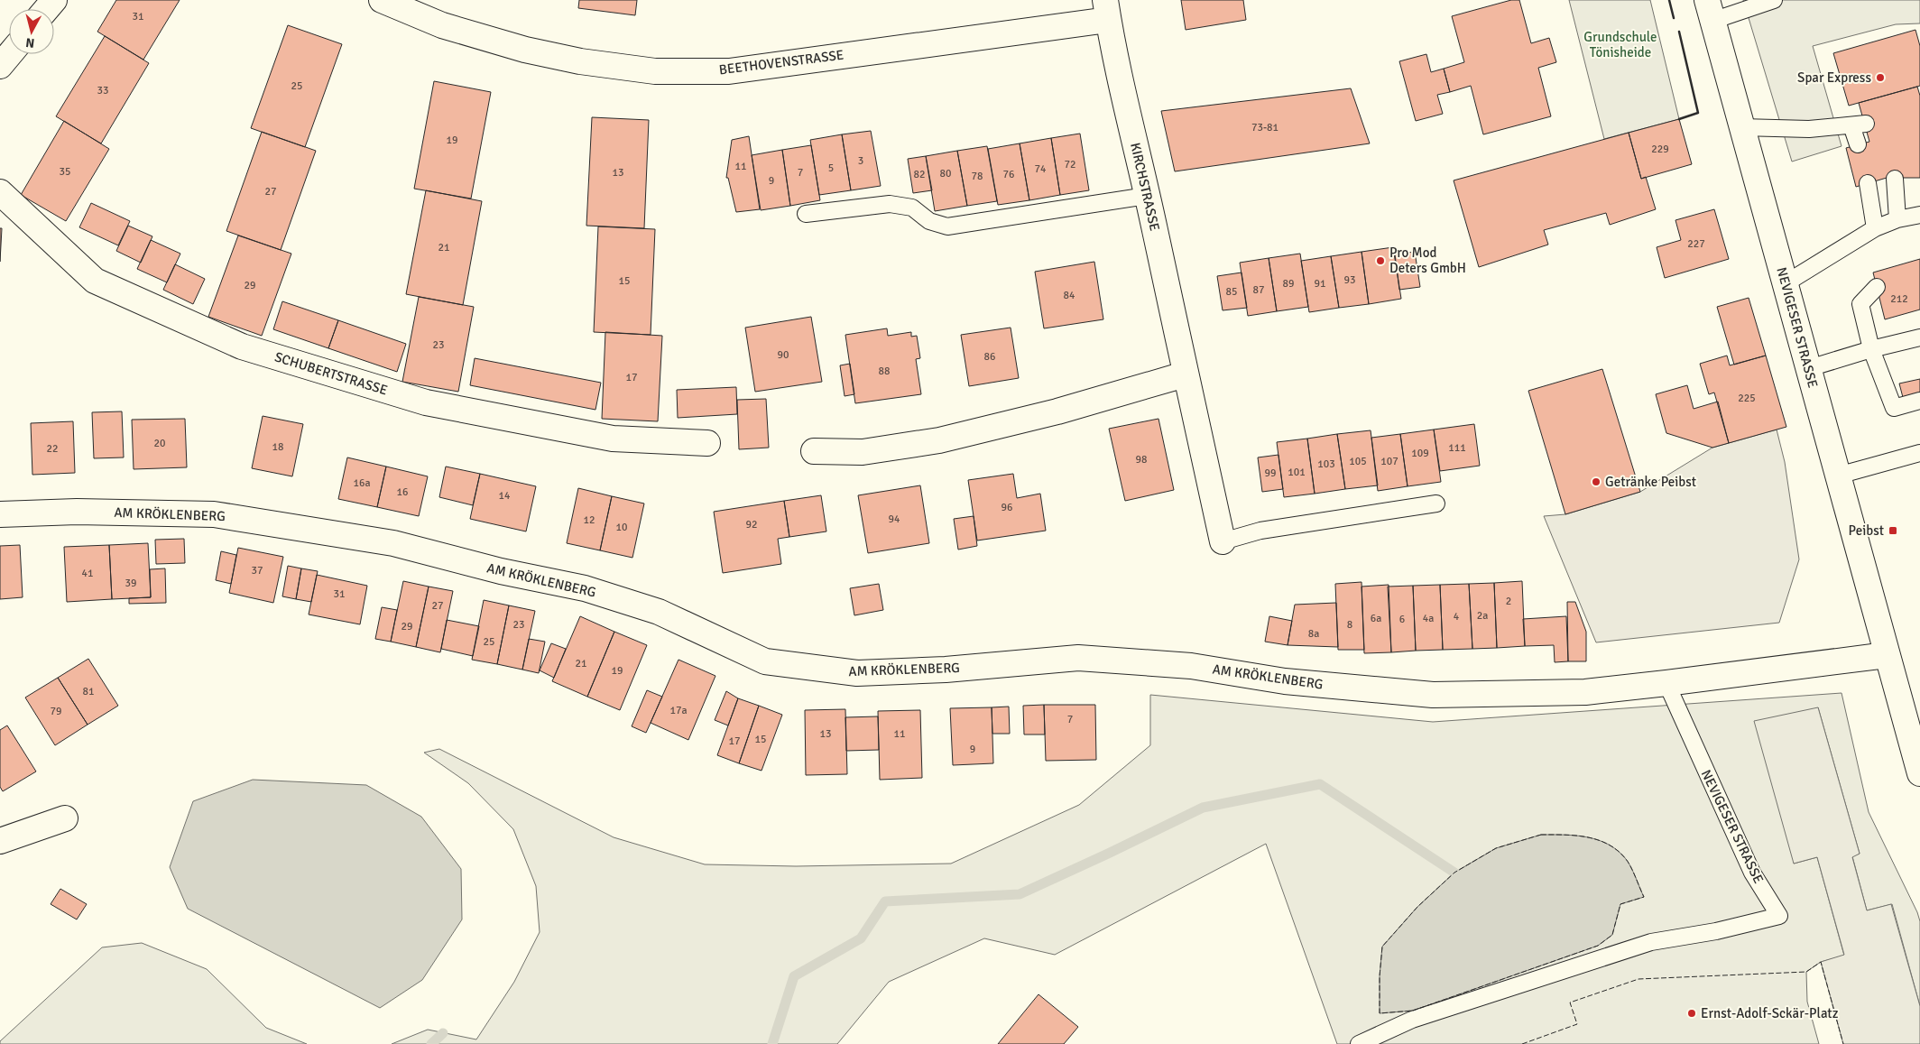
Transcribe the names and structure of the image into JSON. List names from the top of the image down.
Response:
{
  "streets": {
    "street": [
      "BEETHOVENSTRASSE",
      "KIRCHSTRASSE",
      "NEVIGESER STRASSE",
      "SCHUBERTSTRASSE",
      "AM KRÖKLENBERG"
    ]
  },
  "crossings": [
    ["BEETHOVENSTRASSE", "KIRCHSTRASSE"],
    ["NEVIGESER STRASSE", "AM KRÖKLENBERG"]
  ],
  "parks": ["Grundschule Tönisheide"],
  "places": {
    "other": [
      "Spar Express",
      "Pro Mod Deters GmbH",
      "Getränke Peibst",
      "Ernst-Adolf-Sckär-Platz"
    ],
    "transit": ["Peibst"]
  },
  "house_numbers": [
    "31",
    "25",
    "33",
    "73-81",
    "19",
    "229",
    "3",
    "72",
    "11",
    "5",
    "74",
    "35",
    "13",
    "7",
    "80",
    "82",
    "76",
    "78",
    "9",
    "27",
    "227",
    "21",
    "93",
    "15",
    "89",
    "91",
    "29",
    "87",
    "85",
    "84",
    "212",
    "23",
    "90",
    "86",
    "88",
    "17",
    "225",
    "20",
    "18",
    "111",
    "22",
    "109",
    "98",
    "105",
    "107",
    "103",
    "101",
    "99",
    "16a",
    "16",
    "14",
    "96",
    "94",
    "12",
    "92",
    "10",
    "37",
    "41",
    "39",
    "31",
    "2",
    "27",
    "2a",
    "4",
    "6a",
    "4a",
    "6",
    "23",
    "8",
    "29",
    "8a",
    "25",
    "21",
    "19",
    "81",
    "17a",
    "79",
    "7",
    "13",
    "11",
    "15",
    "17",
    "9"
  ],
  "north": "bottom"
}
